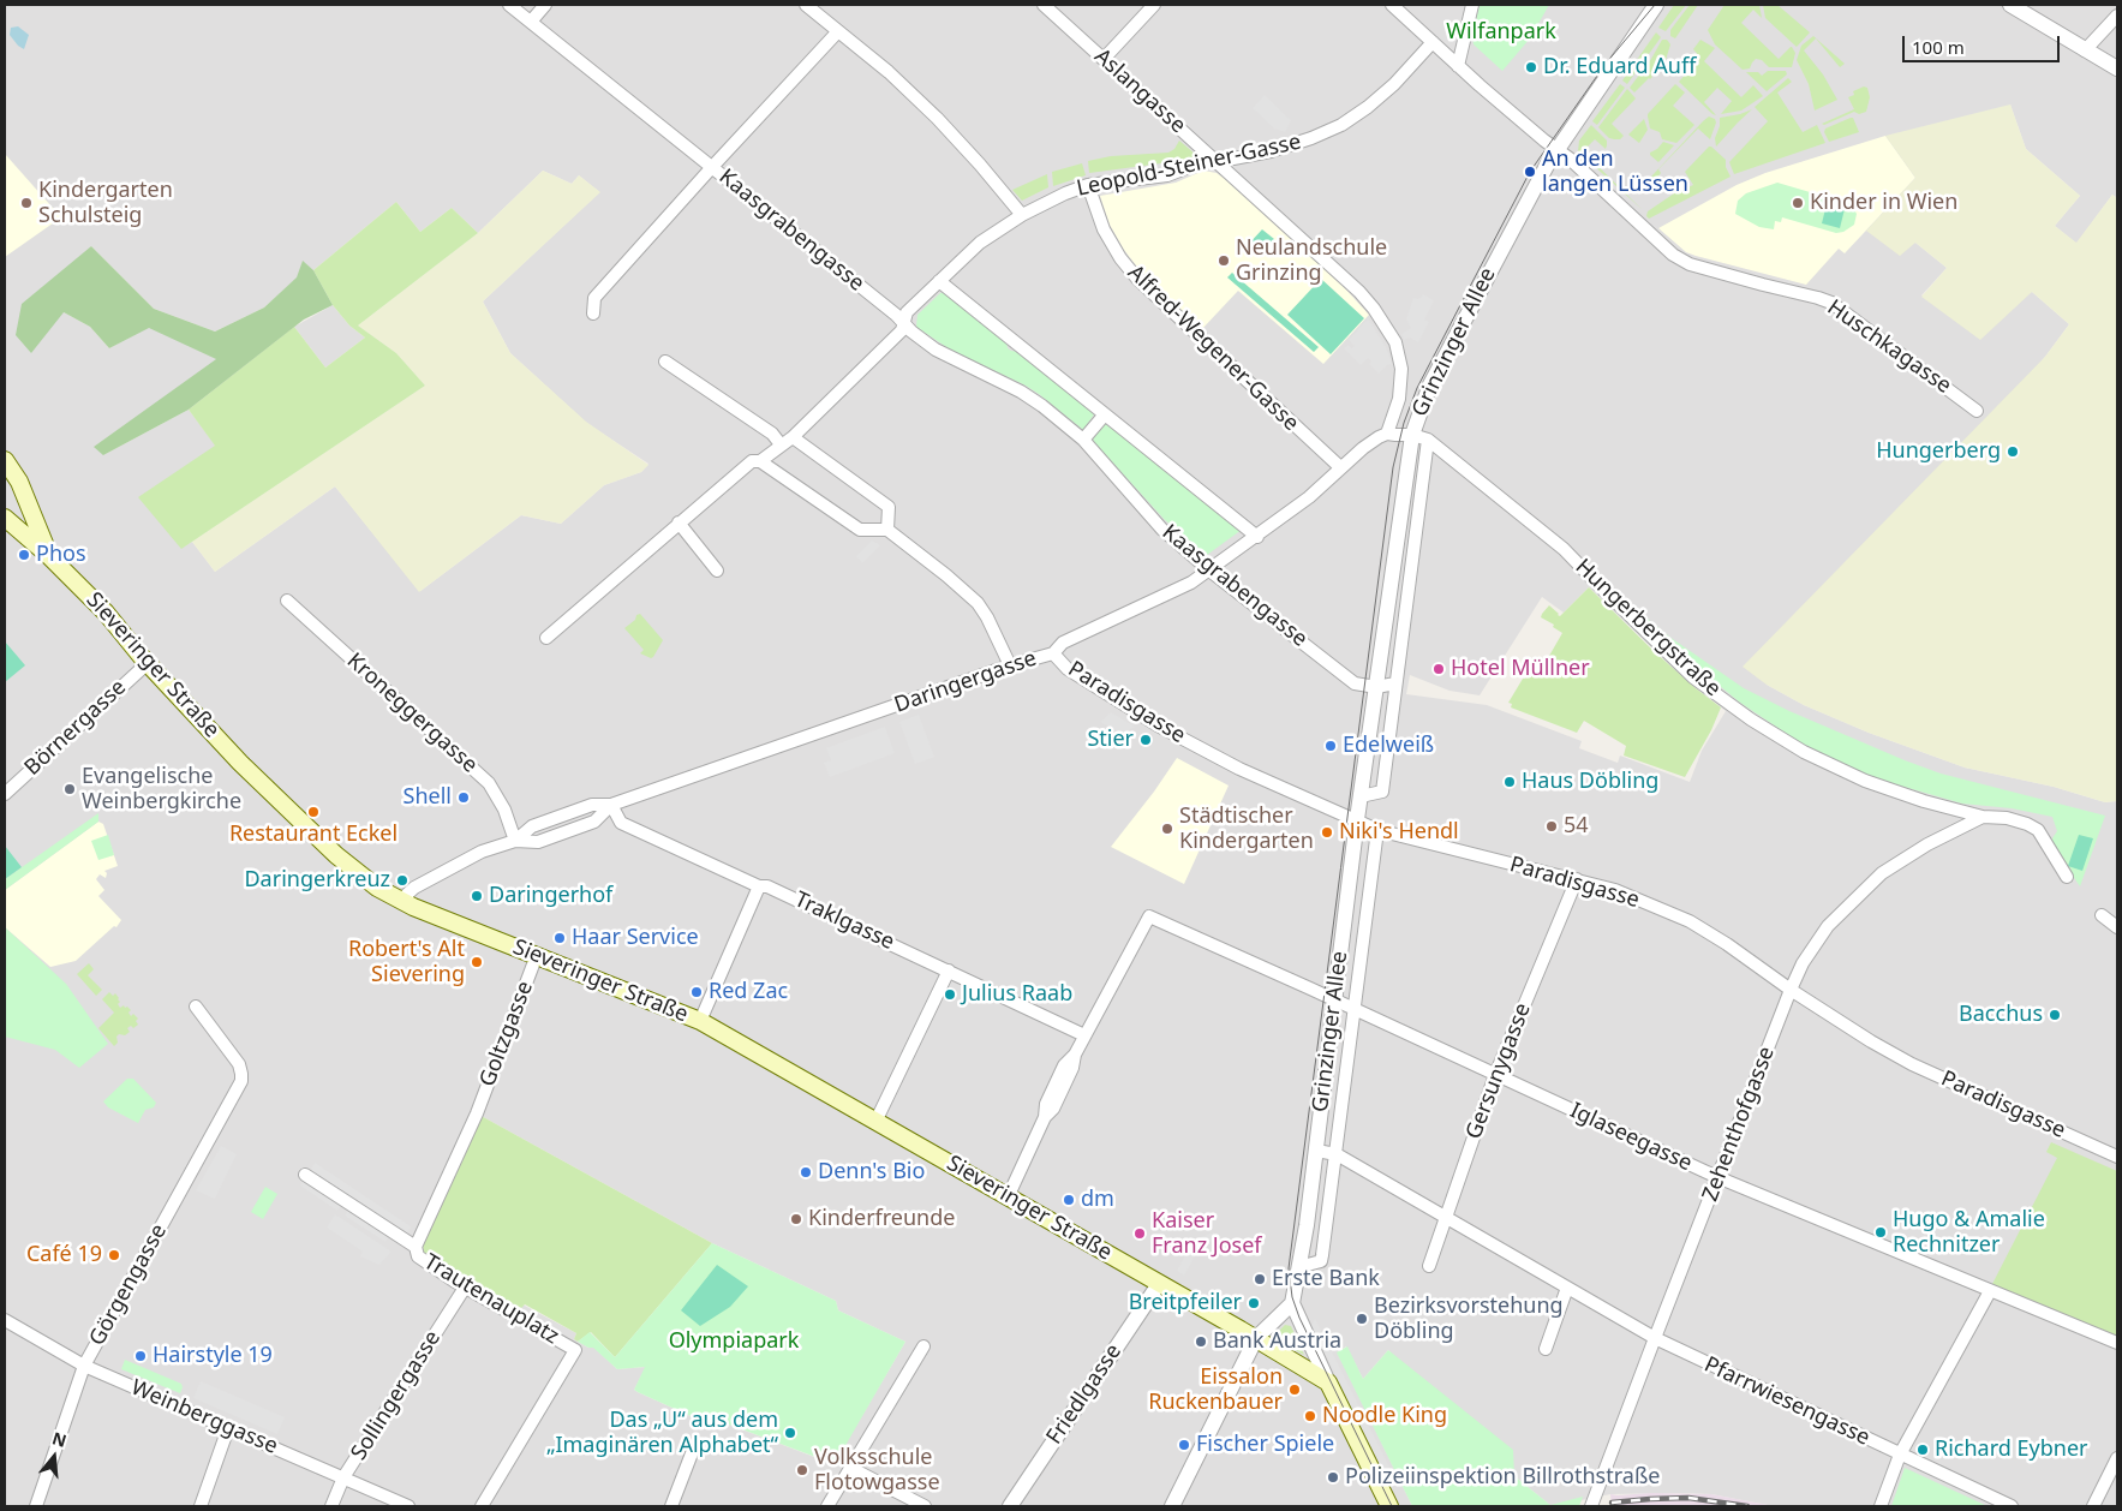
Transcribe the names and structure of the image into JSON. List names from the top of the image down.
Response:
{
  "streets": {
    "main road": ["Sieveringer Straße"],
    "street": [
      "Aslangasse",
      "Leopold-Steiner-Gasse",
      "Kaasgrabengasse",
      "Grinzinger Allee",
      "Huschkagasse",
      "Alfred-Wegener-Gasse",
      "Hungerbergstraße",
      "Daringergasse",
      "Paradisgasse",
      "Kroneggergasse",
      "Börnergasse",
      "Traklgasse",
      "Goltzgasse",
      "Gersunygasse",
      "Zehenthofgasse",
      "Iglaseegasse",
      "Görgengasse",
      "Trautenauplatz",
      "Friedlgasse",
      "Sollingergasse",
      "Pfarrwiesengasse",
      "Weinberggasse"
    ]
  },
  "crossings": [
    ["Aslangasse", "Leopold-Steiner-Gasse"],
    ["Aslangasse", "Daringergasse"],
    ["Leopold-Steiner-Gasse", "Kaasgrabengasse"],
    ["Leopold-Steiner-Gasse", "Alfred-Wegener-Gasse"],
    ["Kaasgrabengasse", "Grinzinger Allee"],
    ["Kaasgrabengasse", "Daringergasse"],
    ["Grinzinger Allee", "Huschkagasse"],
    ["Grinzinger Allee", "Hungerbergstraße"],
    ["Grinzinger Allee", "Daringergasse"],
    ["Grinzinger Allee", "Paradisgasse"],
    ["Grinzinger Allee", "Iglaseegasse"],
    ["Grinzinger Allee", "Pfarrwiesengasse"],
    ["Alfred-Wegener-Gasse", "Daringergasse"],
    ["Hungerbergstraße", "Daringergasse"],
    ["Hungerbergstraße", "Zehenthofgasse"],
    ["Sieveringer Straße", "Daringergasse"],
    ["Sieveringer Straße", "Börnergasse"],
    ["Sieveringer Straße", "Goltzgasse"],
    ["Sieveringer Straße", "Friedlgasse"],
    ["Daringergasse", "Paradisgasse"],
    ["Daringergasse", "Kroneggergasse"],
    ["Daringergasse", "Traklgasse"],
    ["Paradisgasse", "Gersunygasse"],
    ["Paradisgasse", "Zehenthofgasse"],
    ["Traklgasse", "Iglaseegasse"],
    ["Goltzgasse", "Trautenauplatz"],
    ["Gersunygasse", "Iglaseegasse"],
    ["Gersunygasse", "Pfarrwiesengasse"],
    ["Zehenthofgasse", "Iglaseegasse"],
    ["Zehenthofgasse", "Pfarrwiesengasse"],
    ["Görgengasse", "Weinberggasse"],
    ["Trautenauplatz", "Sollingergasse"],
    ["Sollingergasse", "Weinberggasse"]
  ],
  "parks": ["Wilfanpark", "Olympiapark"],
  "places": [
    "Dr. Eduard Auff",
    "An den langen Lüssen",
    "Kindergarten Schulsteig",
    "Kinder in Wien",
    "Neulandschule Grinzing",
    "Hungerberg",
    "Phos",
    "Hotel Müllner",
    "Stier",
    "Edelweiß",
    "Haus Döbling",
    "Evangelische Weinbergkirche",
    "Shell",
    "Restaurant Eckel",
    "54",
    "Städtischer Kindergarten",
    "Niki's Hendl",
    "Daringerkreuz",
    "Daringerhof",
    "Haar Service",
    "Robert's Alt Sievering",
    "Red Zac",
    "Julius Raab",
    "Bacchus",
    "Denn's Bio",
    "dm",
    "Kinderfreunde",
    "Hugo & Amalie Rechnitzer",
    "Kaiser Franz Josef",
    "Café 19",
    "Erste Bank",
    "Breitpfeiler",
    "Bezirksvorstehung Döbling",
    "Bank Austria",
    "Hairstyle 19",
    "Eissalon Ruckenbauer",
    "Noodle King",
    "Das „U“ aus dem „Imaginären Alphabet“",
    "Fischer Spiele",
    "Richard Eybner",
    "Volksschule Flotowgasse",
    "Polizeiinspektion Billrothstraße"
  ],
  "scale_bar": "100 m",
  "north": "top"
}
